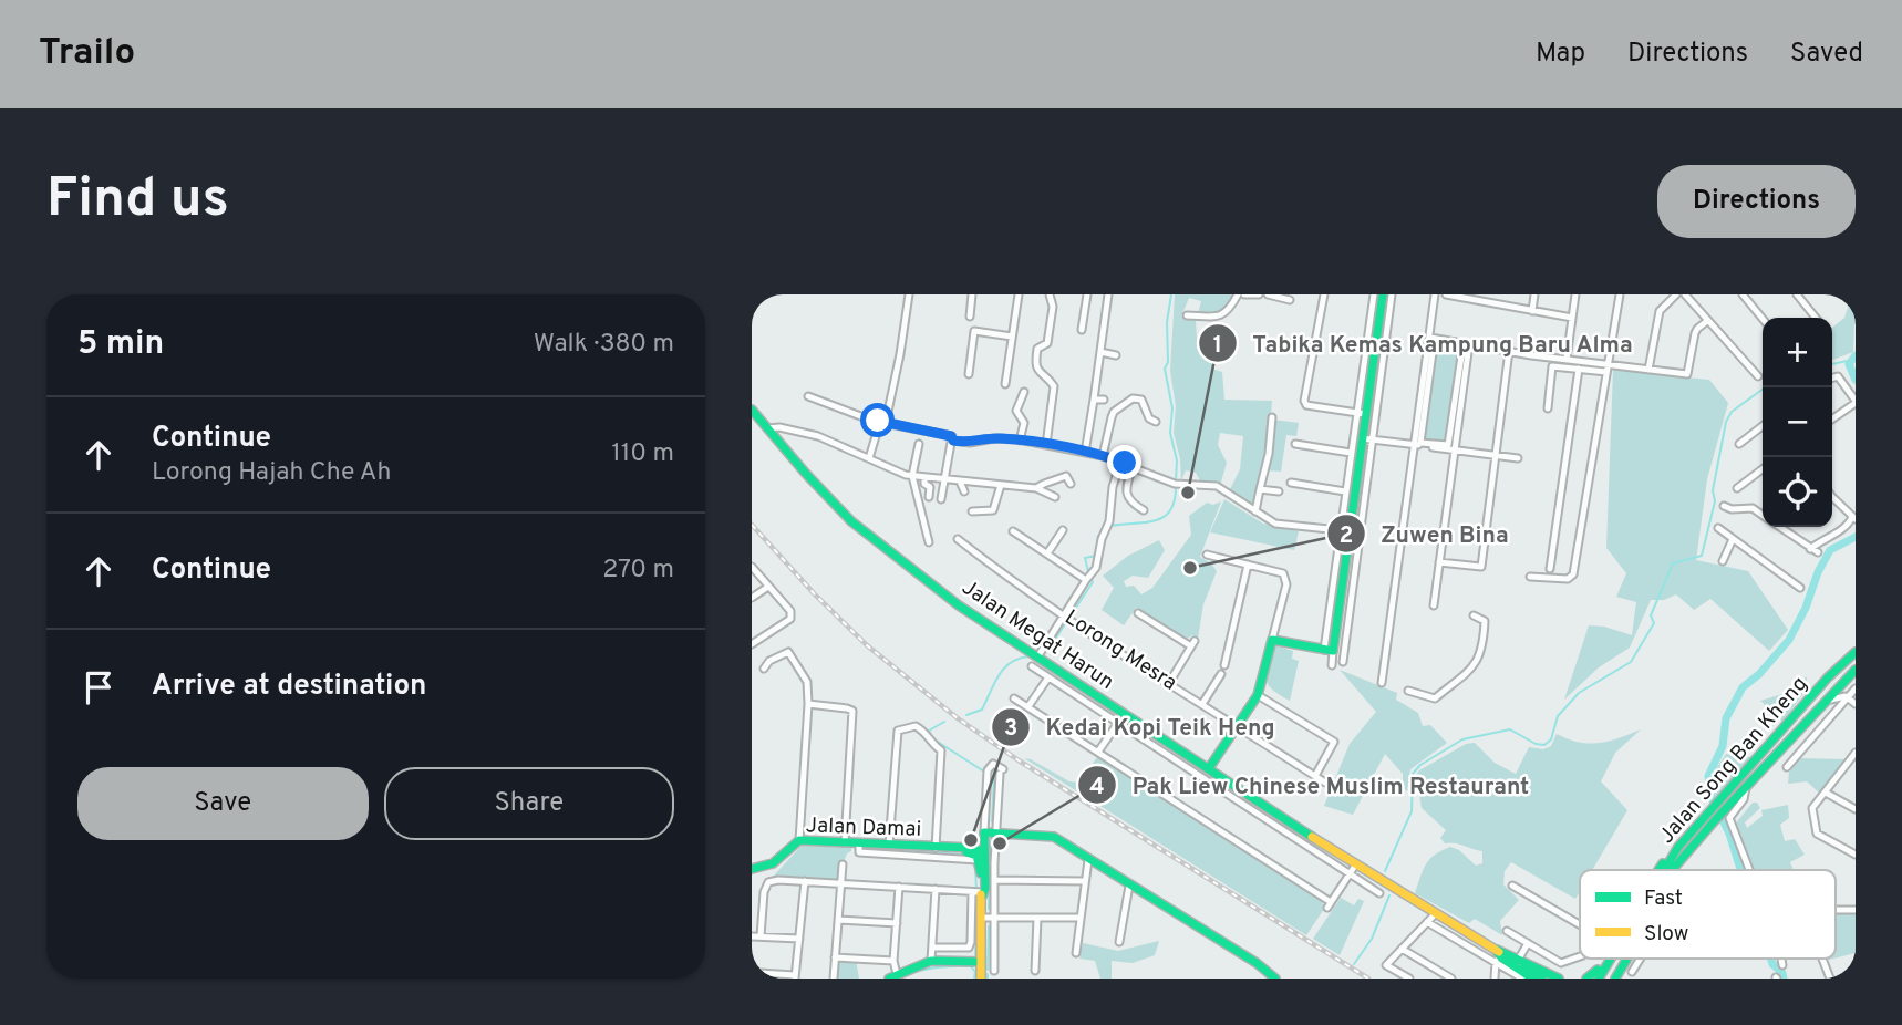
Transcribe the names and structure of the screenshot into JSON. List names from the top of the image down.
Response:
{
  "streets": {
    "street": [
      "Jalan Megat Harun",
      "Lorong Mesra",
      "Jalan Song Ban Kheng",
      "Jalan Damai"
    ]
  },
  "places": [
    "Tabika Kemas Kampung Baru Alma",
    "Zuwen Bina",
    "Kedai Kopi Teik Heng",
    "Pak Liew Chinese Muslim Restaurant"
  ],
  "legend": ["Fast", "Slow"],
  "page": {
    "header": "Trailo",
    "nav": ["Map", "Directions", "Saved"],
    "buttons": [
      "Directions",
      ["Save", "Share"]
    ],
    "title": "Find us",
    "heading": ["5 min", "Walk · 380 m"],
    "map_buttons": ["+", "−"],
    "list": [
      ["Continue", "Lorong Hajah Che Ah", "110 m"],
      ["Continue", "270 m"],
      "Arrive at destination"
    ]
  }
}
